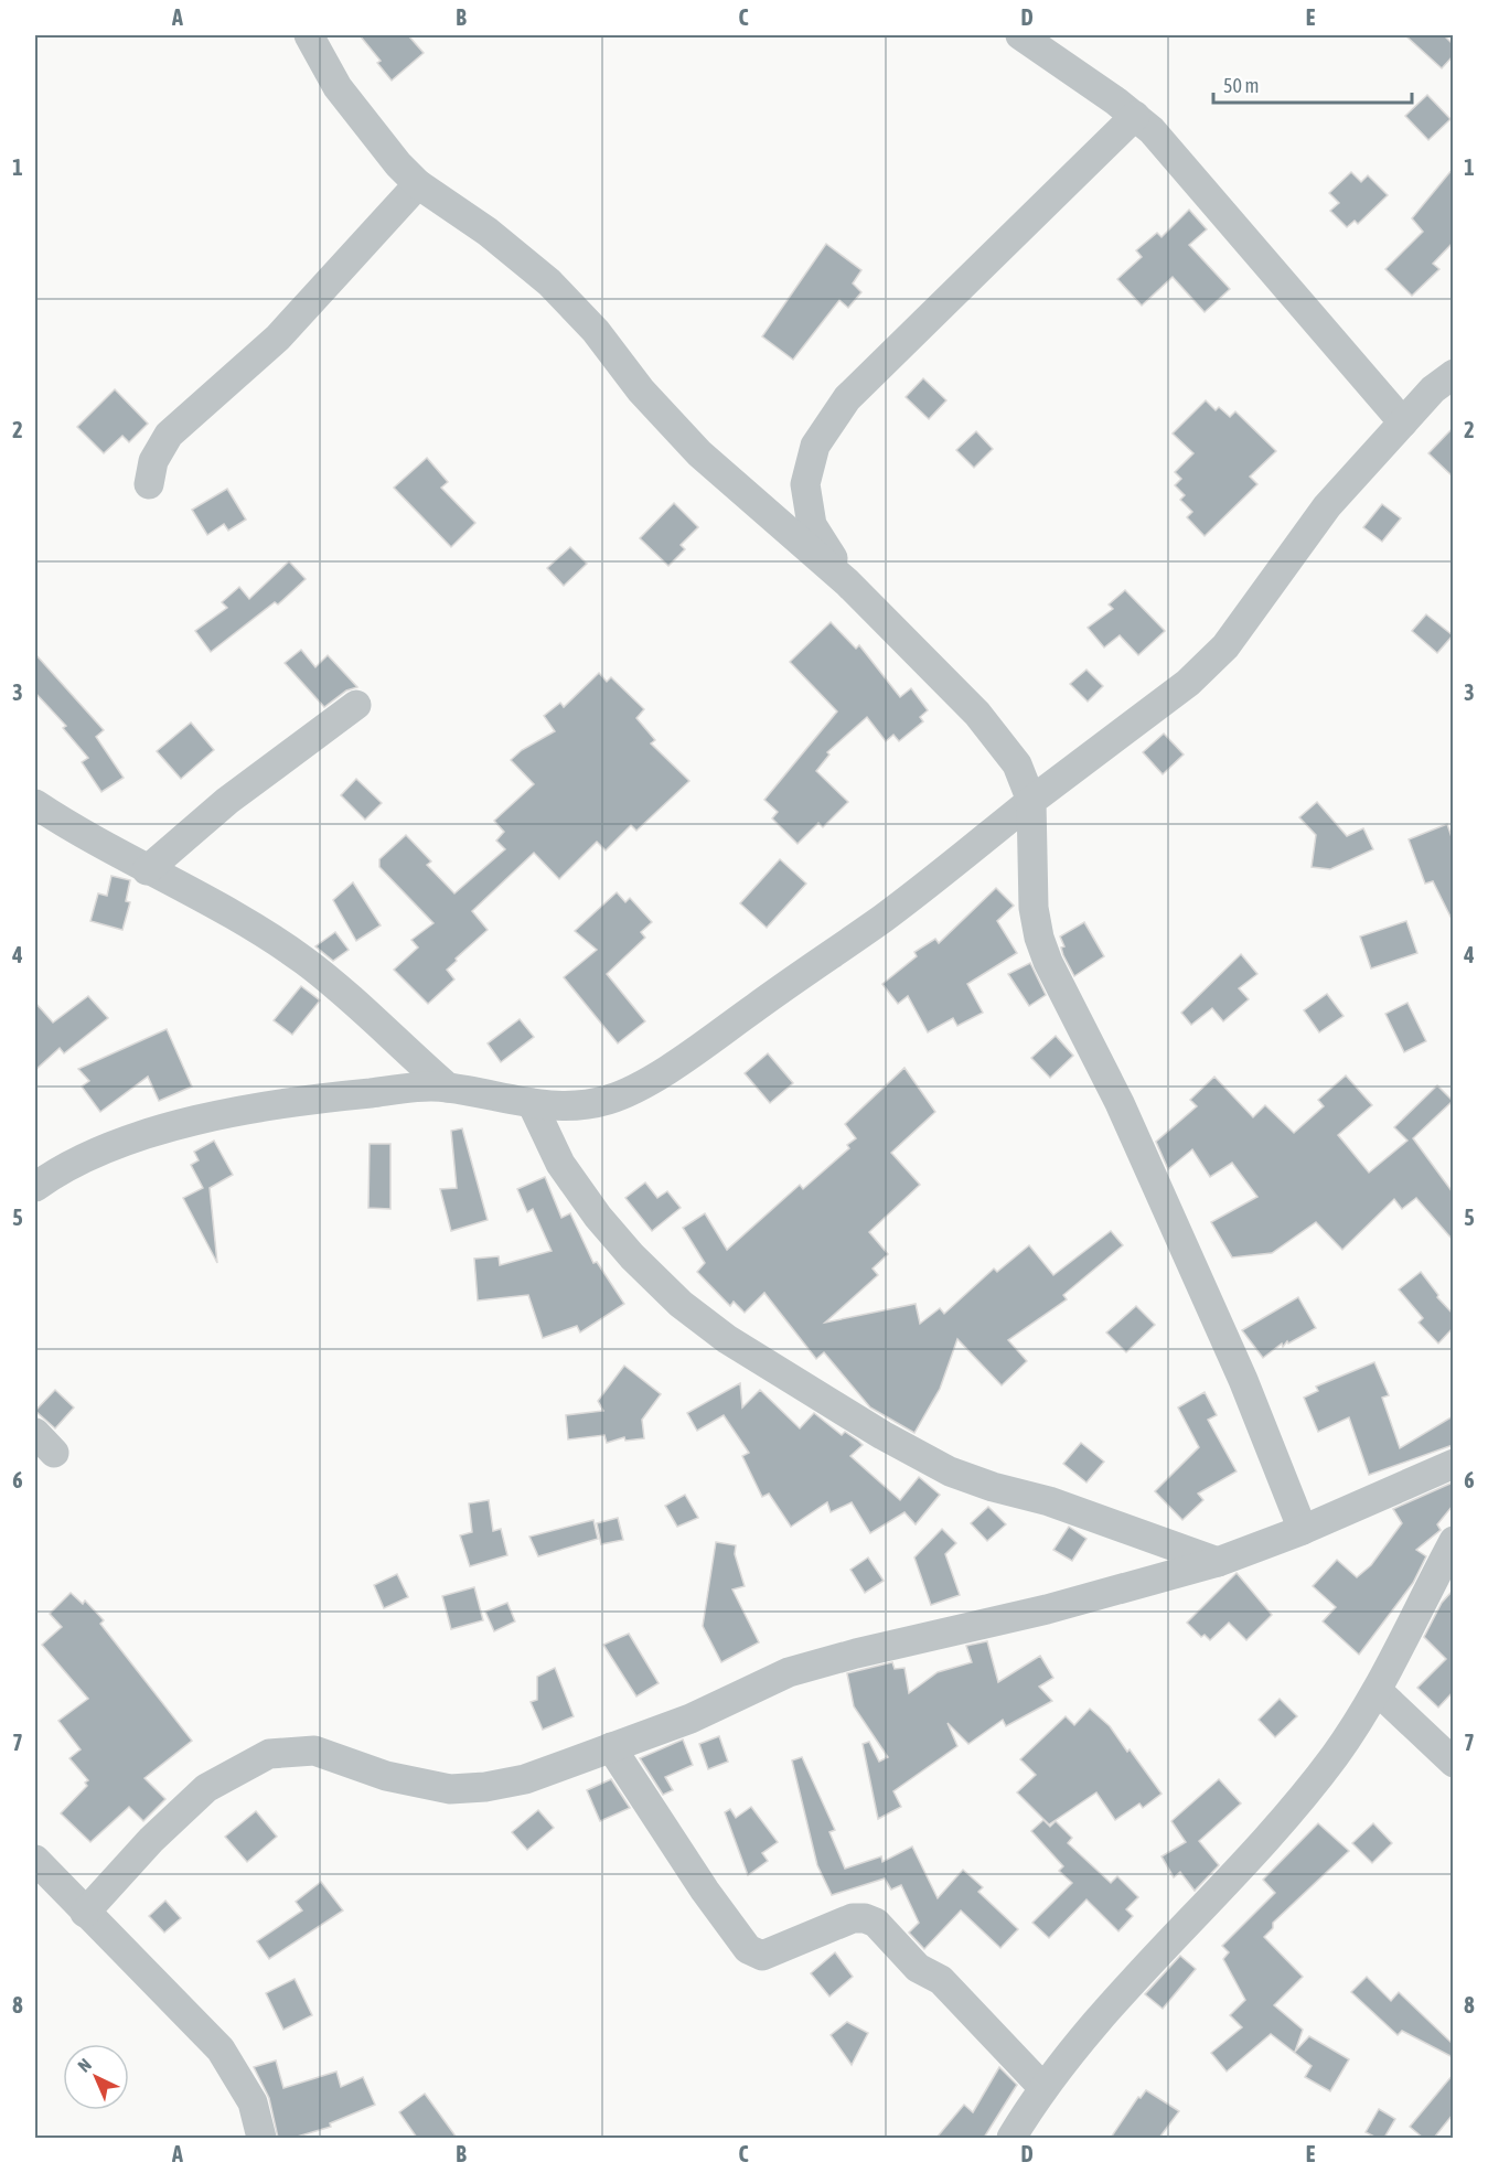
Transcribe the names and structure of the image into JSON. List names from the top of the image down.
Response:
{
  "scale_bar": "50 m",
  "north": "top left",
  "grid": {
    "columns": [
      "A",
      "B",
      "C",
      "D",
      "E"
    ],
    "rows": [
      "1",
      "2",
      "3",
      "4",
      "5",
      "6",
      "7",
      "8"
    ]
  }
}
